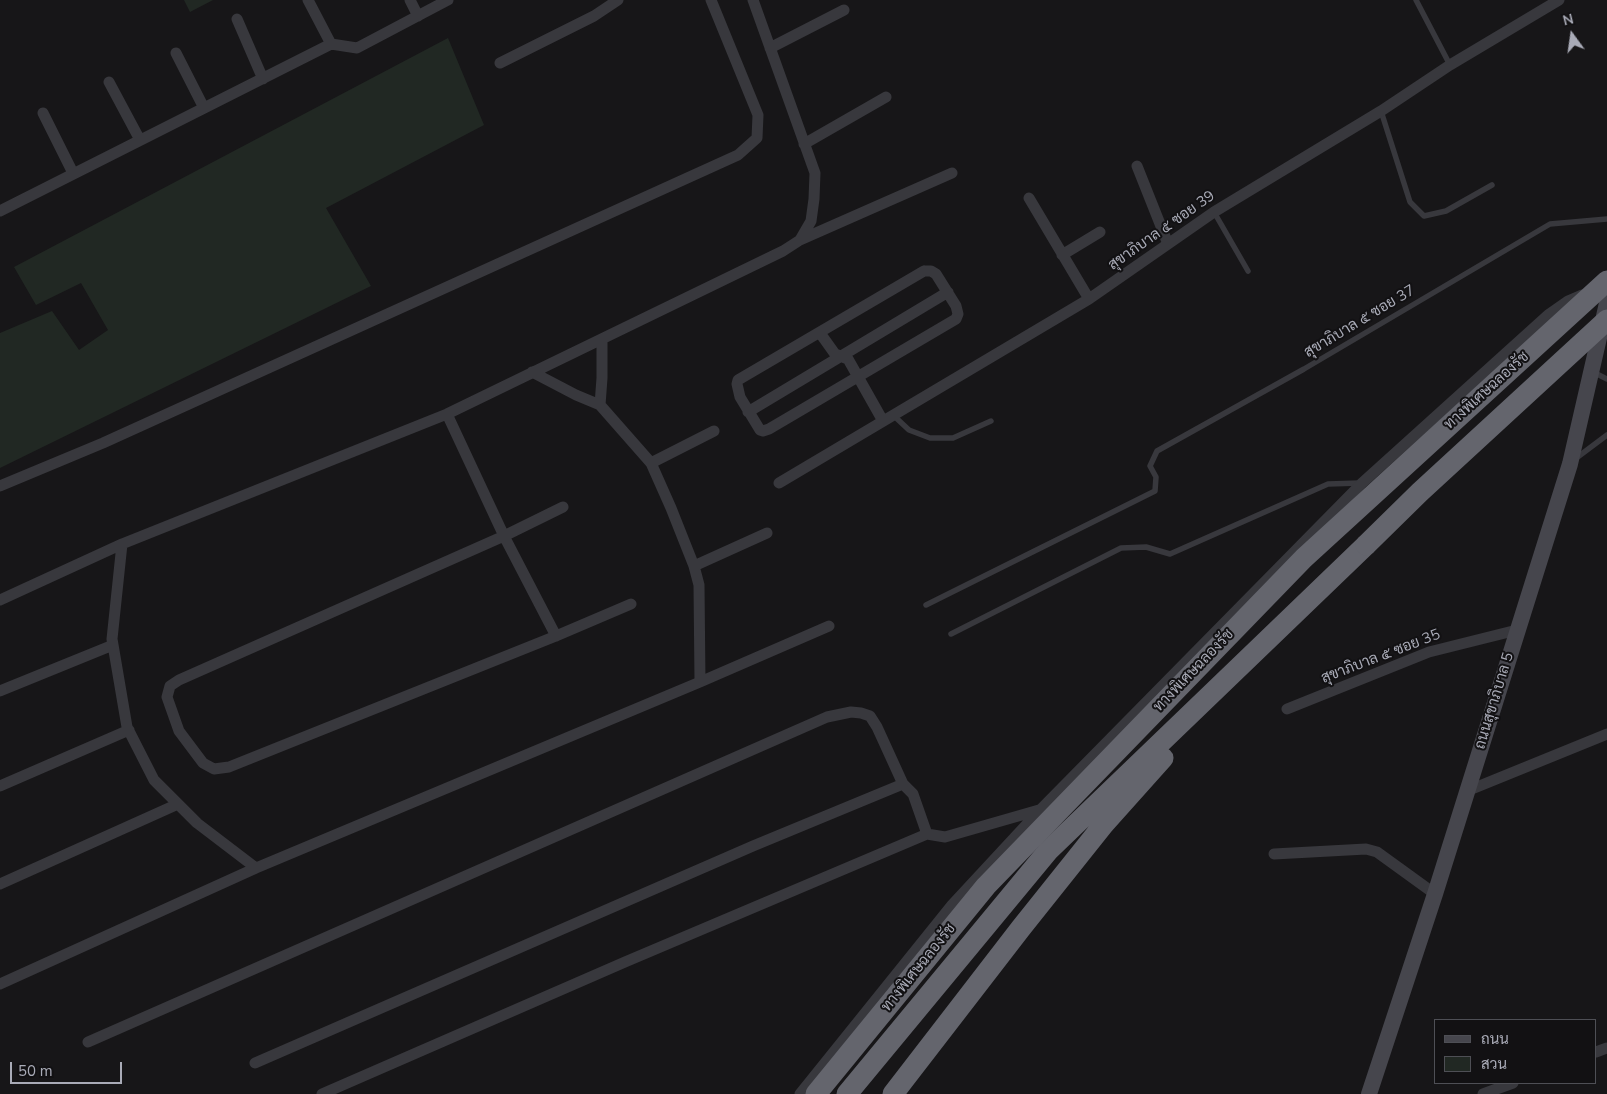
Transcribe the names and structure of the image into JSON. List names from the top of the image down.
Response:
{
  "streets": {
    "highway": ["ทางพิเศษฉลองรัช"],
    "main road": ["ถนนสุขาภิบาล 5"],
    "street": ["สุขาภิบาล ๕ ซอย 39", "สุขาภิบาล ๕ ซอย 35"],
    "lane": ["สุขาภิบาล ๕ ซอย 37"]
  },
  "crossings": [
    ["สุขาภิบาล ๕ ซอย 35", "ถนนสุขาภิบาล 5"]
  ],
  "legend": ["ถนน", "สวน"],
  "scale_bar": "50 m",
  "north": "top"
}
